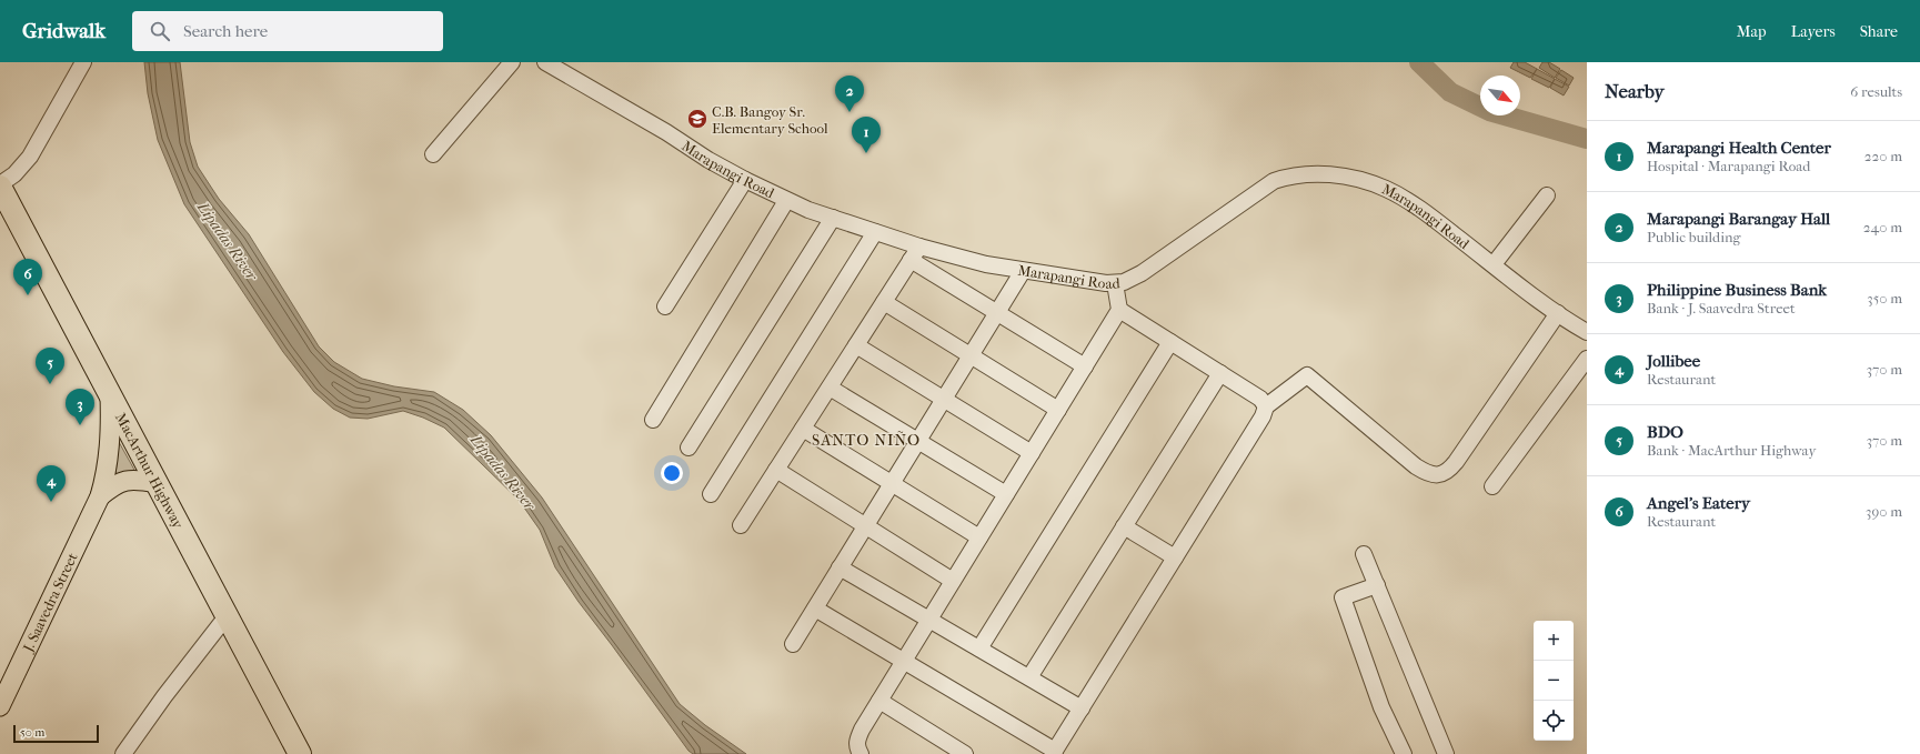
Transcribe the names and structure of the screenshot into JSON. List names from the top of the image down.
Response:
{
  "streets": {
    "highway": ["MacArthur Highway"],
    "main road": ["J. Saavedra Street"],
    "street": ["Marapangi Road"]
  },
  "crossings": [
    ["MacArthur Highway", "J. Saavedra Street"]
  ],
  "districts": ["SANTO NIÑO"],
  "water": ["Lipadas River"],
  "places": {
    "school or university": ["C.B. Bangoy Sr. Elementary School"]
  },
  "scale_bar": "50 m",
  "north": "bottom right",
  "page": {
    "header": "Gridwalk",
    "search": "Search here",
    "nav": ["Map", "Layers", "Share"],
    "heading": ["Nearby", "6 results"],
    "pins": [
      "2",
      "1",
      "6",
      "5",
      "3",
      "4"
    ],
    "list": [
      {
        "mark": "1",
        "name": "Marapangi Health Center",
        "note": "Hospital · Marapangi Road",
        "value": "220 m"
      },
      {
        "mark": "2",
        "name": "Marapangi Barangay Hall",
        "note": "Public building",
        "value": "240 m"
      },
      {
        "mark": "3",
        "name": "Philippine Business Bank",
        "note": "Bank · J. Saavedra Street",
        "value": "350 m"
      },
      {
        "mark": "4",
        "name": "Jollibee",
        "note": "Restaurant",
        "value": "370 m"
      },
      {
        "mark": "5",
        "name": "BDO",
        "note": "Bank · MacArthur Highway",
        "value": "370 m"
      },
      {
        "mark": "6",
        "name": "Angel's Eatery",
        "note": "Restaurant",
        "value": "390 m"
      }
    ],
    "map_buttons": ["+", "−"],
    "scale": "50 m"
  }
}
